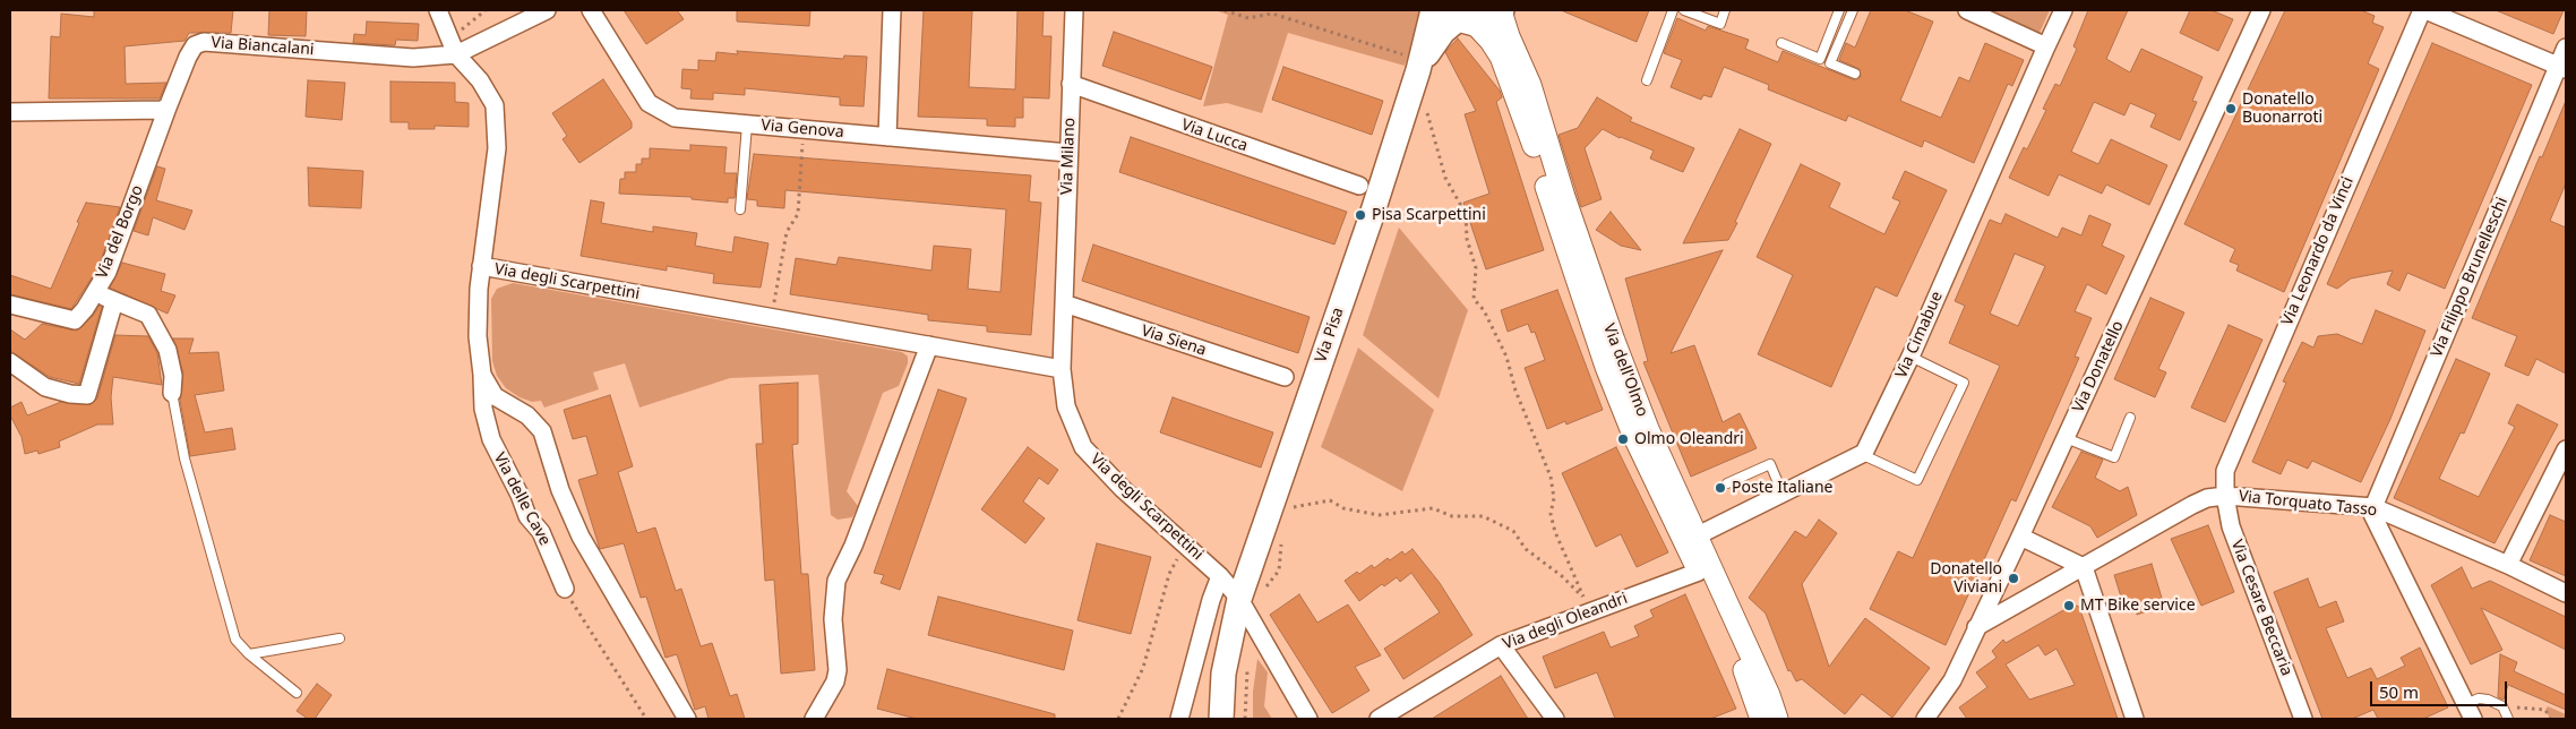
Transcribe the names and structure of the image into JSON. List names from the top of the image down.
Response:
{
  "streets": {
    "main road": ["Via Pisa", "Via dell'Olmo"],
    "street": [
      "Via Biancalani",
      "Via Genova",
      "Via Lucca",
      "Via Milano",
      "Via del Borgo",
      "Via Leonardo da Vinci",
      "Via Filippo Brunelleschi",
      "Via degli Scarpettini",
      "Via Cimabue",
      "Via Siena",
      "Via Donatello",
      "Via delle Cave",
      "Via Torquato Tasso",
      "Via Cesare Beccaria",
      "Via degli Oleandri"
    ]
  },
  "crossings": [
    ["Via Biancalani", "Via del Borgo"],
    ["Via Genova", "Via Milano"],
    ["Via Lucca", "Via Milano"],
    ["Via Milano", "Via degli Scarpettini"],
    ["Via Milano", "Via Siena"],
    ["Via Leonardo da Vinci", "Via Torquato Tasso"],
    ["Via Leonardo da Vinci", "Via Cesare Beccaria"],
    ["Via Filippo Brunelleschi", "Via Torquato Tasso"],
    ["Via degli Scarpettini", "Via Pisa"],
    ["Via degli Scarpettini", "Via Siena"],
    ["Via degli Scarpettini", "Via delle Cave"],
    ["Via Pisa", "Via dell'Olmo"],
    ["Via Donatello", "Via Torquato Tasso"],
    ["Via dell'Olmo", "Via degli Oleandri"],
    ["Via Torquato Tasso", "Via Cesare Beccaria"]
  ],
  "places": [
    "Donatello Buonarroti",
    "Pisa Scarpettini",
    "Olmo Oleandri",
    "Poste Italiane",
    "Donatello Viviani",
    "MT Bike service"
  ],
  "scale_bar": "50 m"
}
